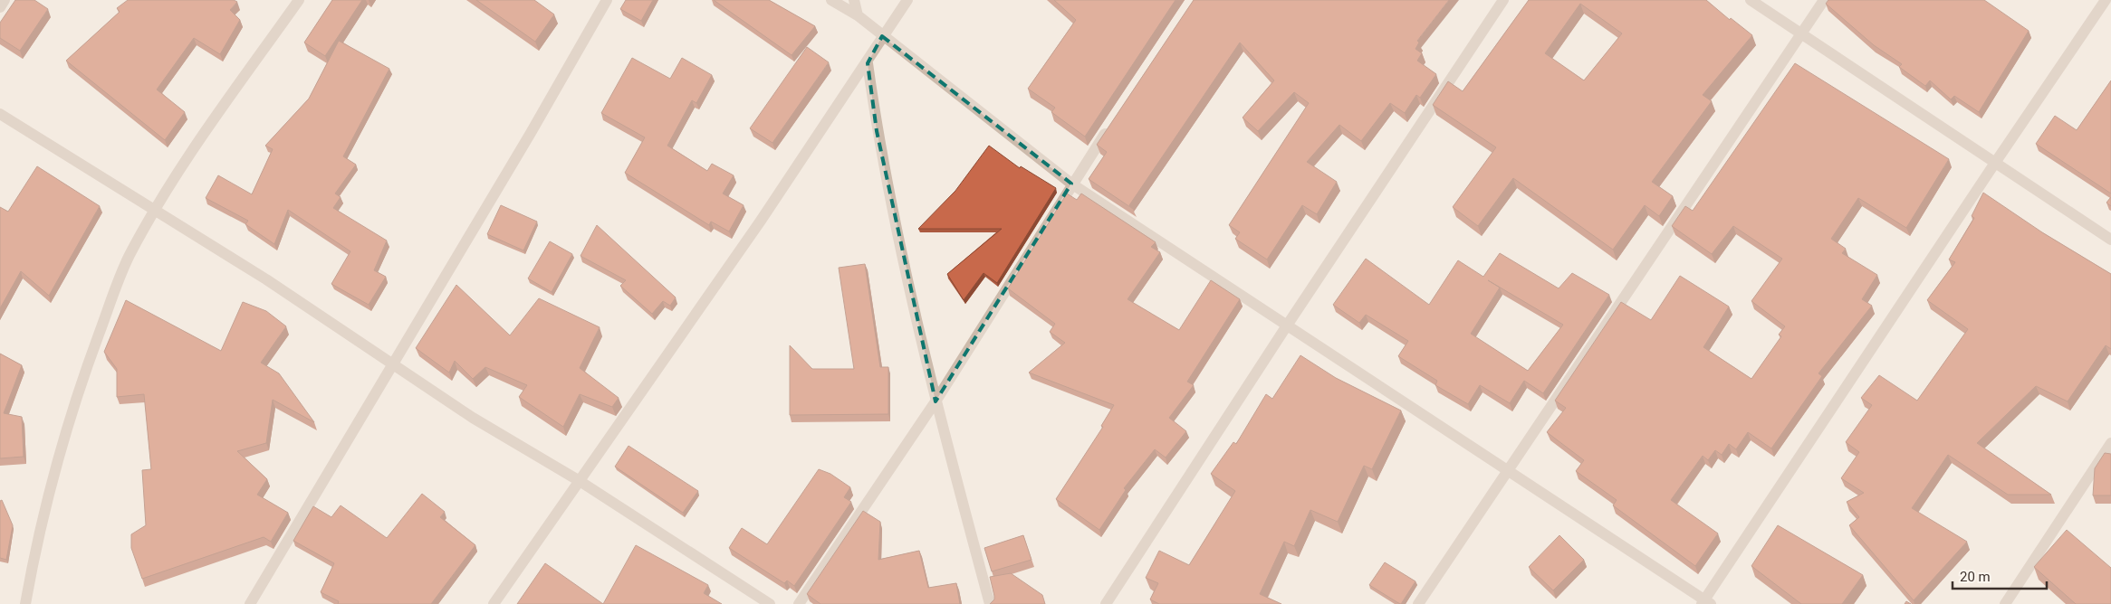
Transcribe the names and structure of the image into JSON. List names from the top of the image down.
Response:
{
  "scale_bar": "20 m"
}
